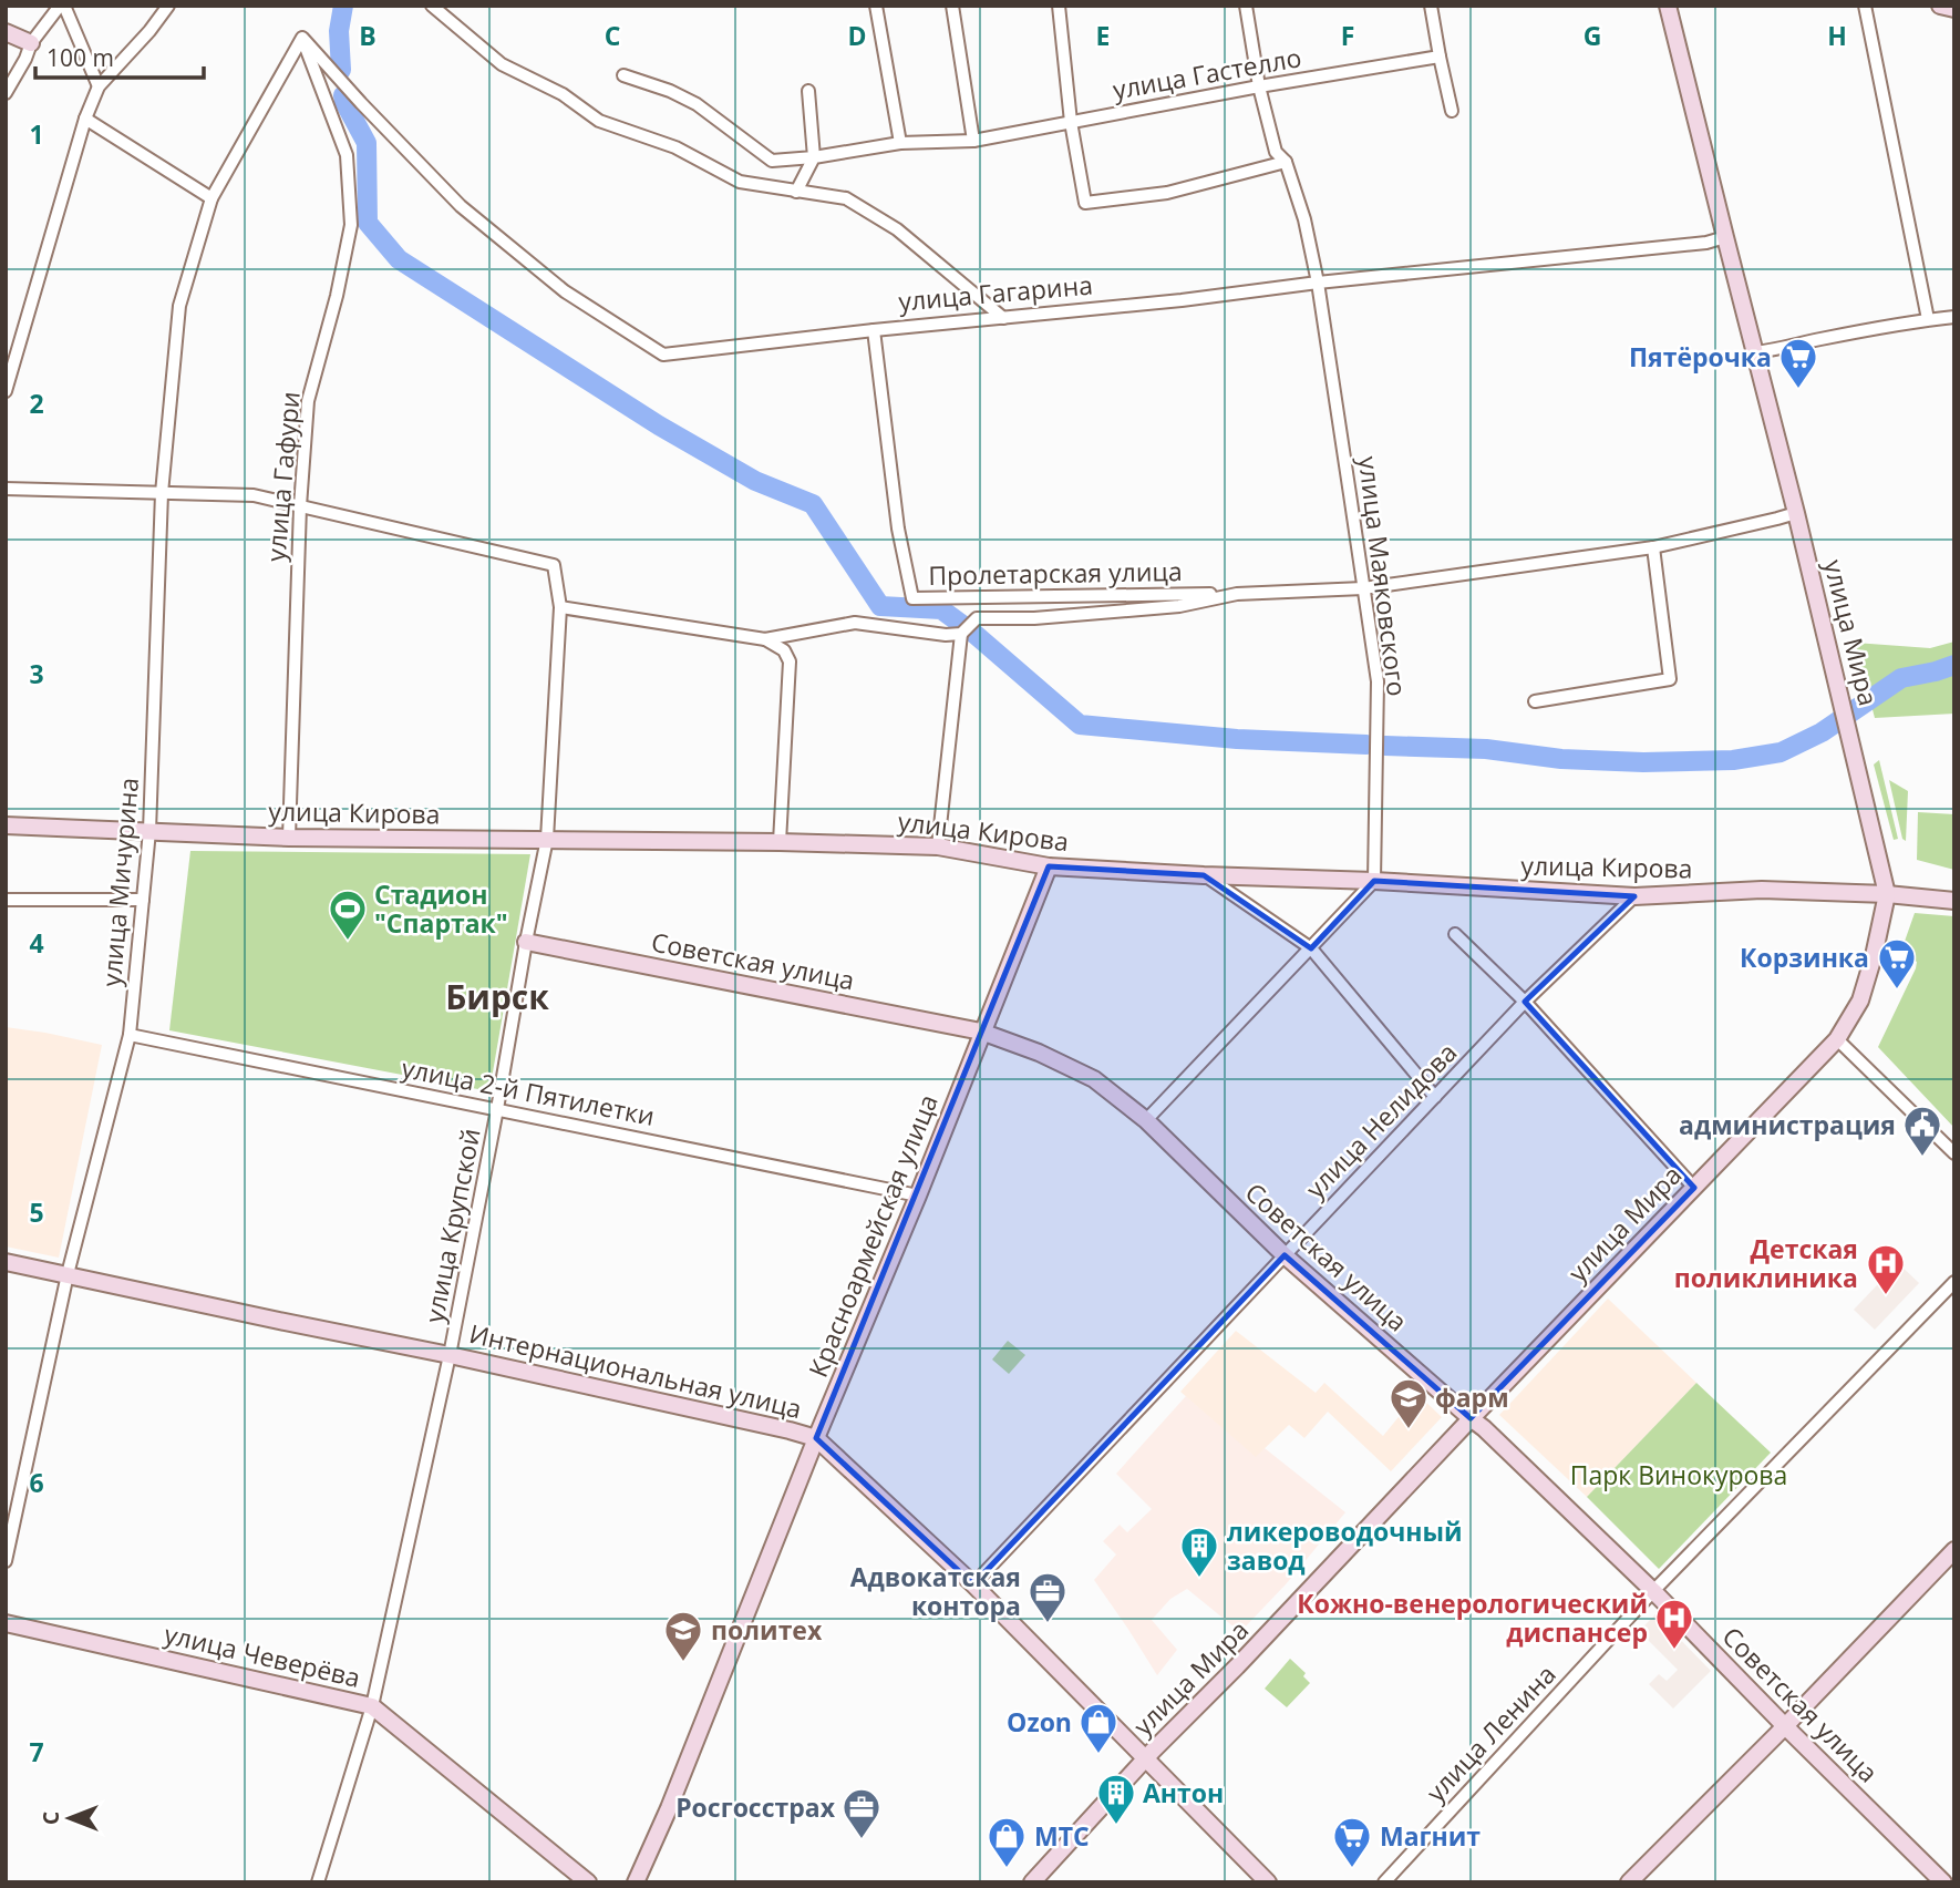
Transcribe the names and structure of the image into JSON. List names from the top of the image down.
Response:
{
  "streets": {
    "street": [
      "улица Гастелло",
      "улица Гагарина",
      "улица Гафури",
      "Пролетарская улица",
      "улица Маяковского",
      "улица Мира",
      "улица Кирова",
      "улица Мичурина",
      "Советская улица",
      "улица 2-й Пятилетки",
      "улица Нелидова",
      "улица Крупской",
      "Красноармейская улица",
      "Интернациональная улица",
      "улица Чеверёва",
      "улица Ленина"
    ]
  },
  "crossings": [
    ["улица Гастелло", "улица Маяковского"],
    ["улица Гагарина", "улица Гафури"],
    ["улица Гагарина", "Пролетарская улица"],
    ["улица Гагарина", "улица Маяковского"],
    ["улица Гагарина", "улица Мира"],
    ["улица Гагарина", "улица Мичурина"],
    ["улица Гафури", "улица Кирова"],
    ["улица Гафури", "улица Мичурина"],
    ["улица Гафури", "улица Крупской"],
    ["Пролетарская улица", "улица Маяковского"],
    ["Пролетарская улица", "улица Мира"],
    ["улица Маяковского", "улица Кирова"],
    ["улица Мира", "улица Кирова"],
    ["улица Мира", "Советская улица"],
    ["улица Мира", "Интернациональная улица"],
    ["улица Кирова", "улица Мичурина"],
    ["улица Кирова", "улица Нелидова"],
    ["улица Кирова", "улица Крупской"],
    ["улица Кирова", "Красноармейская улица"],
    ["улица Мичурина", "улица 2-й Пятилетки"],
    ["улица Мичурина", "Интернациональная улица"],
    ["Советская улица", "улица Нелидова"],
    ["Советская улица", "улица Крупской"],
    ["Советская улица", "Красноармейская улица"],
    ["Советская улица", "улица Ленина"],
    ["улица 2-й Пятилетки", "улица Крупской"],
    ["улица 2-й Пятилетки", "Красноармейская улица"],
    ["улица Нелидова", "Интернациональная улица"],
    ["улица Крупской", "Интернациональная улица"],
    ["улица Крупской", "улица Чеверёва"],
    ["Красноармейская улица", "Интернациональная улица"]
  ],
  "districts": ["Бирск"],
  "parks": ["Парк Винокурова"],
  "places": {
    "supermarket": ["Пятёрочка", "Корзинка", "Магнит"],
    "sports": ["Стадион \"Спартак\""],
    "public building": ["администрация"],
    "hospital": ["Детская поликлиника", "Кожно-венерологический диспансер"],
    "school or university": ["фарм", "политех"],
    "building": ["ликероводочный завод", "Антон"],
    "office": ["Адвокатская контора", "Росгосстрах"],
    "shop": ["Ozon", "МТС"]
  },
  "scale_bar": "100 m",
  "north": "left",
  "grid": {
    "columns": [
      "B",
      "C",
      "D",
      "E",
      "F",
      "G",
      "H"
    ],
    "rows": [
      "1",
      "2",
      "3",
      "4",
      "5",
      "6",
      "7"
    ]
  }
}
